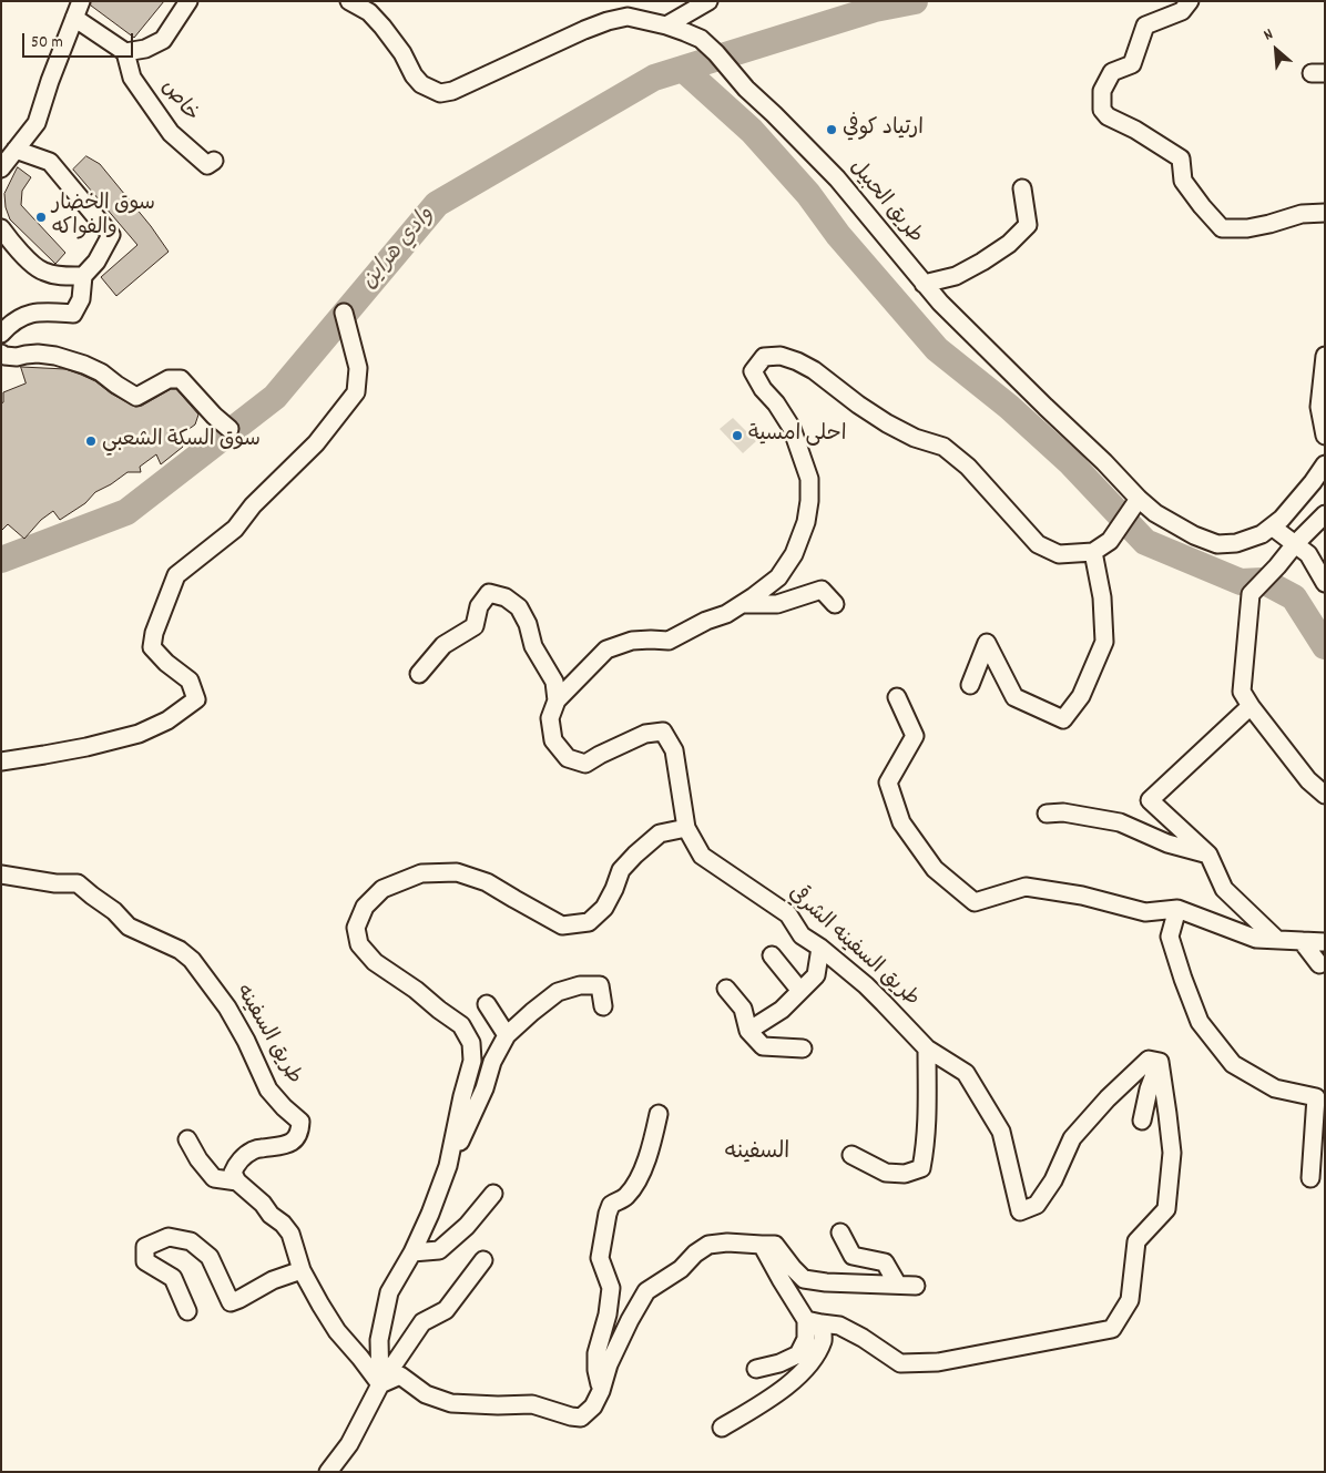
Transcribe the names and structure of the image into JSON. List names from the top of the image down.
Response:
{
  "streets": {
    "street": [
      "خاص",
      "طريق الحبيل",
      "طريق السفينه الشرقي",
      "طريق السفينه"
    ]
  },
  "districts": ["السفينه"],
  "water": ["وادي هراين"],
  "places": [
    "ارتياد كوفي",
    "سوق الخضار والفواكه",
    "احلى امسية",
    "سوق السكة الشعبي"
  ],
  "scale_bar": "50 m",
  "north": "top left"
}
